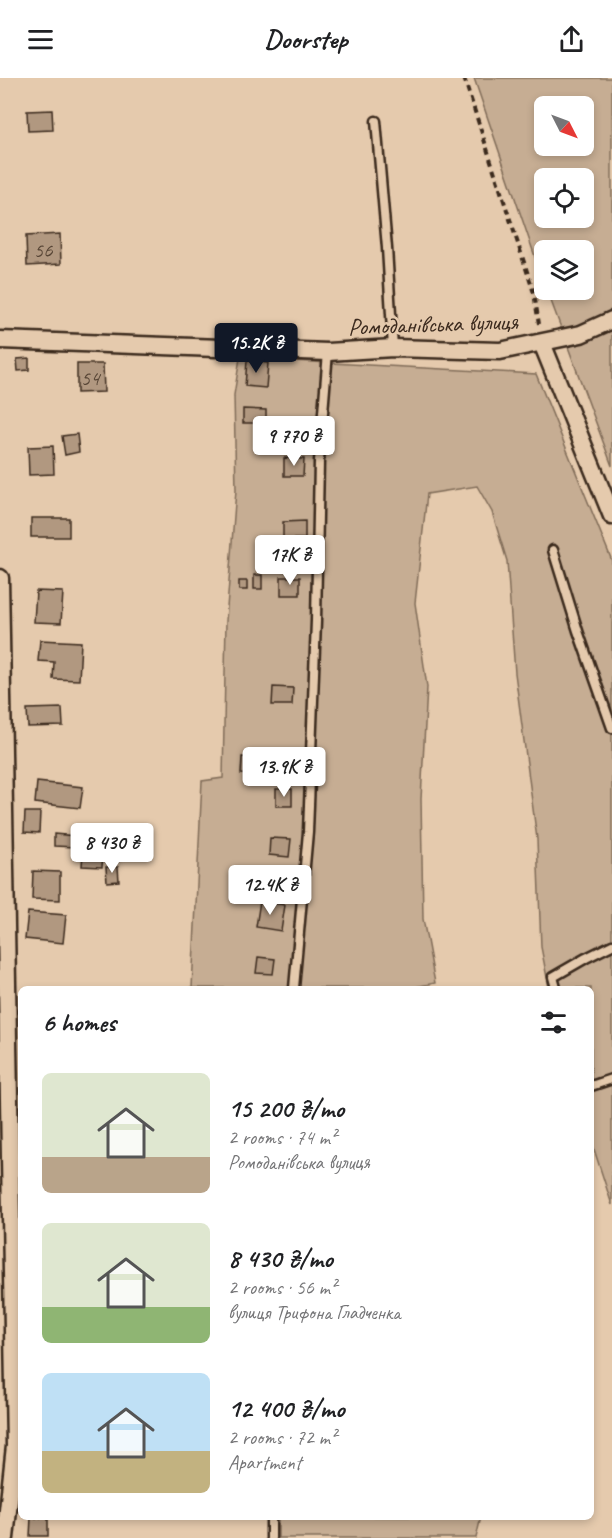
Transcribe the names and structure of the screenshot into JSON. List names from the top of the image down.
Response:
{
  "streets": {
    "street": ["Ромоданівська вулиця"]
  },
  "house_numbers": ["56", "54"],
  "north": "bottom right",
  "page": {
    "header": "Doorstep",
    "price": [
      "15.2K ₴",
      "9 770 ₴",
      "17K ₴",
      "13.9K ₴",
      "8 430 ₴",
      "12.4K ₴"
    ],
    "heading": "6 homes",
    "list": [
      {
        "name": "15 200 ₴/mo",
        "note": "2 rooms · 74 m² · Ромоданівська вулиця"
      },
      {
        "name": "8 430 ₴/mo",
        "note": "2 rooms · 56 m² · вулиця Трифона Гладченка"
      },
      {
        "name": "12 400 ₴/mo",
        "note": "2 rooms · 72 m² · Apartment"
      }
    ]
  }
}
